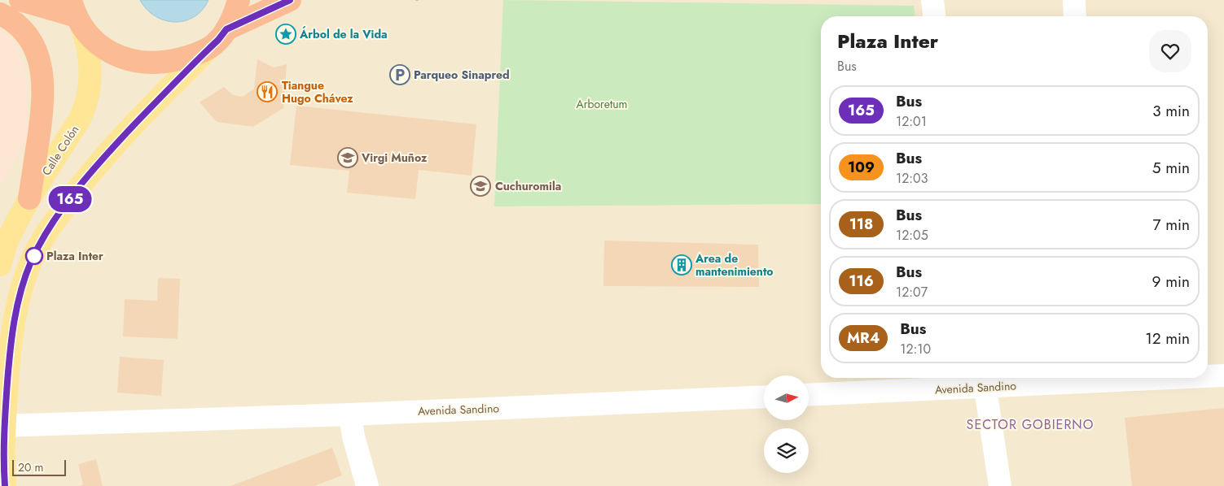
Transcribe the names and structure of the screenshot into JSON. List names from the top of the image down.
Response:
{
  "streets": {
    "main road": ["Calle Colón"],
    "street": ["Avenida Sandino"]
  },
  "districts": ["SECTOR GOBIERNO"],
  "parks": ["Arboretum"],
  "places": {
    "place": ["Árbol de la Vida"],
    "parking": ["Parqueo Sinapred"],
    "restaurant": ["Tiangue Hugo Chávez"],
    "school or university": ["Virgi Muñoz", "Cuchuromila"],
    "other": ["Plaza Inter"],
    "building": ["Area de mantenimiento"]
  },
  "lines": ["bus line 165"],
  "scale_bar": "20 m",
  "north": "right",
  "page": {
    "on_map": "165",
    "heading": ["Plaza Inter", "Bus"],
    "list": [
      {
        "mark": "165",
        "name": "Bus",
        "note": "12:01",
        "value": "3 min"
      },
      {
        "mark": "109",
        "name": "Bus",
        "note": "12:03",
        "value": "5 min"
      },
      {
        "mark": "118",
        "name": "Bus",
        "note": "12:05",
        "value": "7 min"
      },
      {
        "mark": "116",
        "name": "Bus",
        "note": "12:07",
        "value": "9 min"
      },
      {
        "mark": "MR4",
        "name": "Bus",
        "note": "12:10",
        "value": "12 min"
      }
    ],
    "scale": "20 m"
  }
}
